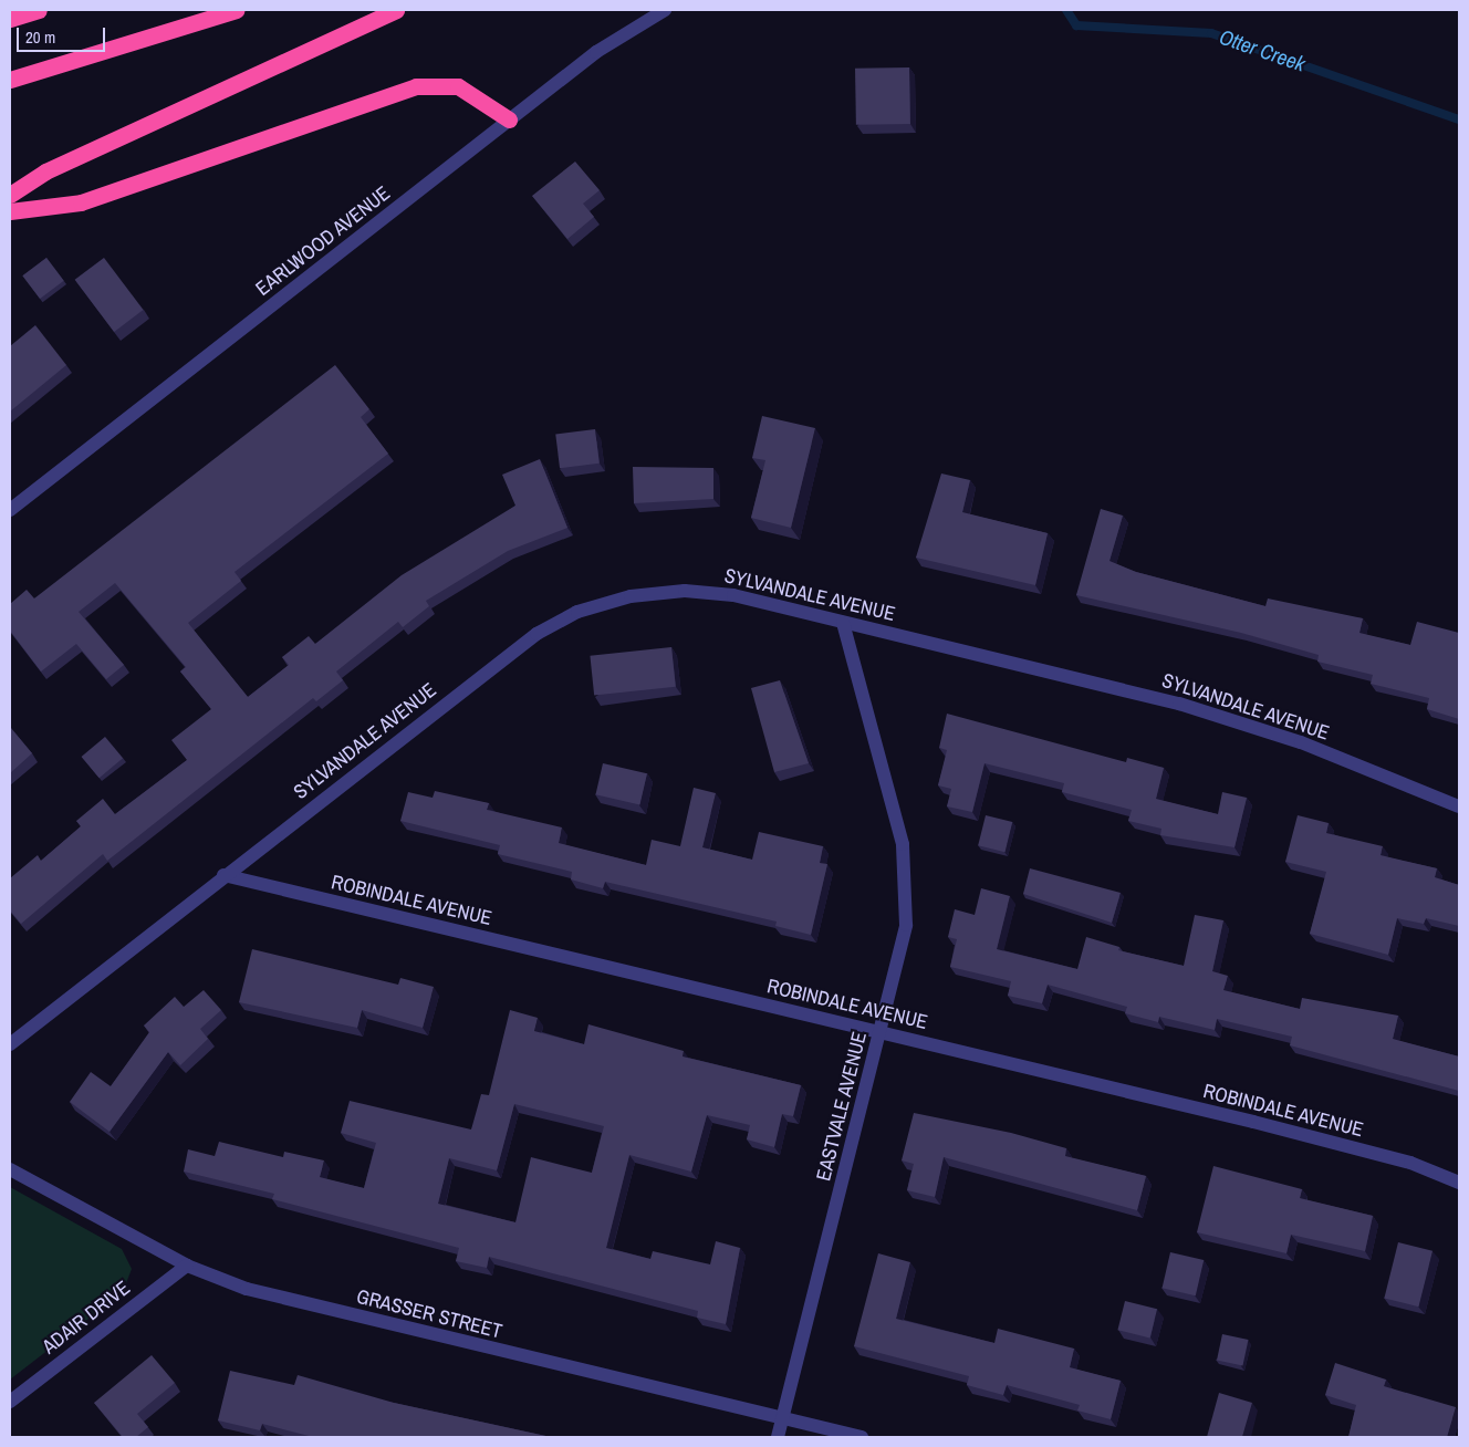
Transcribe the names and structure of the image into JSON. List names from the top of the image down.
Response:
{
  "streets": {
    "street": [
      "EARLWOOD AVENUE",
      "SYLVANDALE AVENUE",
      "ROBINDALE AVENUE",
      "EASTVALE AVENUE",
      "GRASSER STREET",
      "ADAIR DRIVE"
    ]
  },
  "crossings": [
    ["SYLVANDALE AVENUE", "ROBINDALE AVENUE"],
    ["SYLVANDALE AVENUE", "EASTVALE AVENUE"],
    ["ROBINDALE AVENUE", "EASTVALE AVENUE"],
    ["EASTVALE AVENUE", "GRASSER STREET"],
    ["GRASSER STREET", "ADAIR DRIVE"]
  ],
  "water": ["Otter Creek"],
  "scale_bar": "20 m"
}
